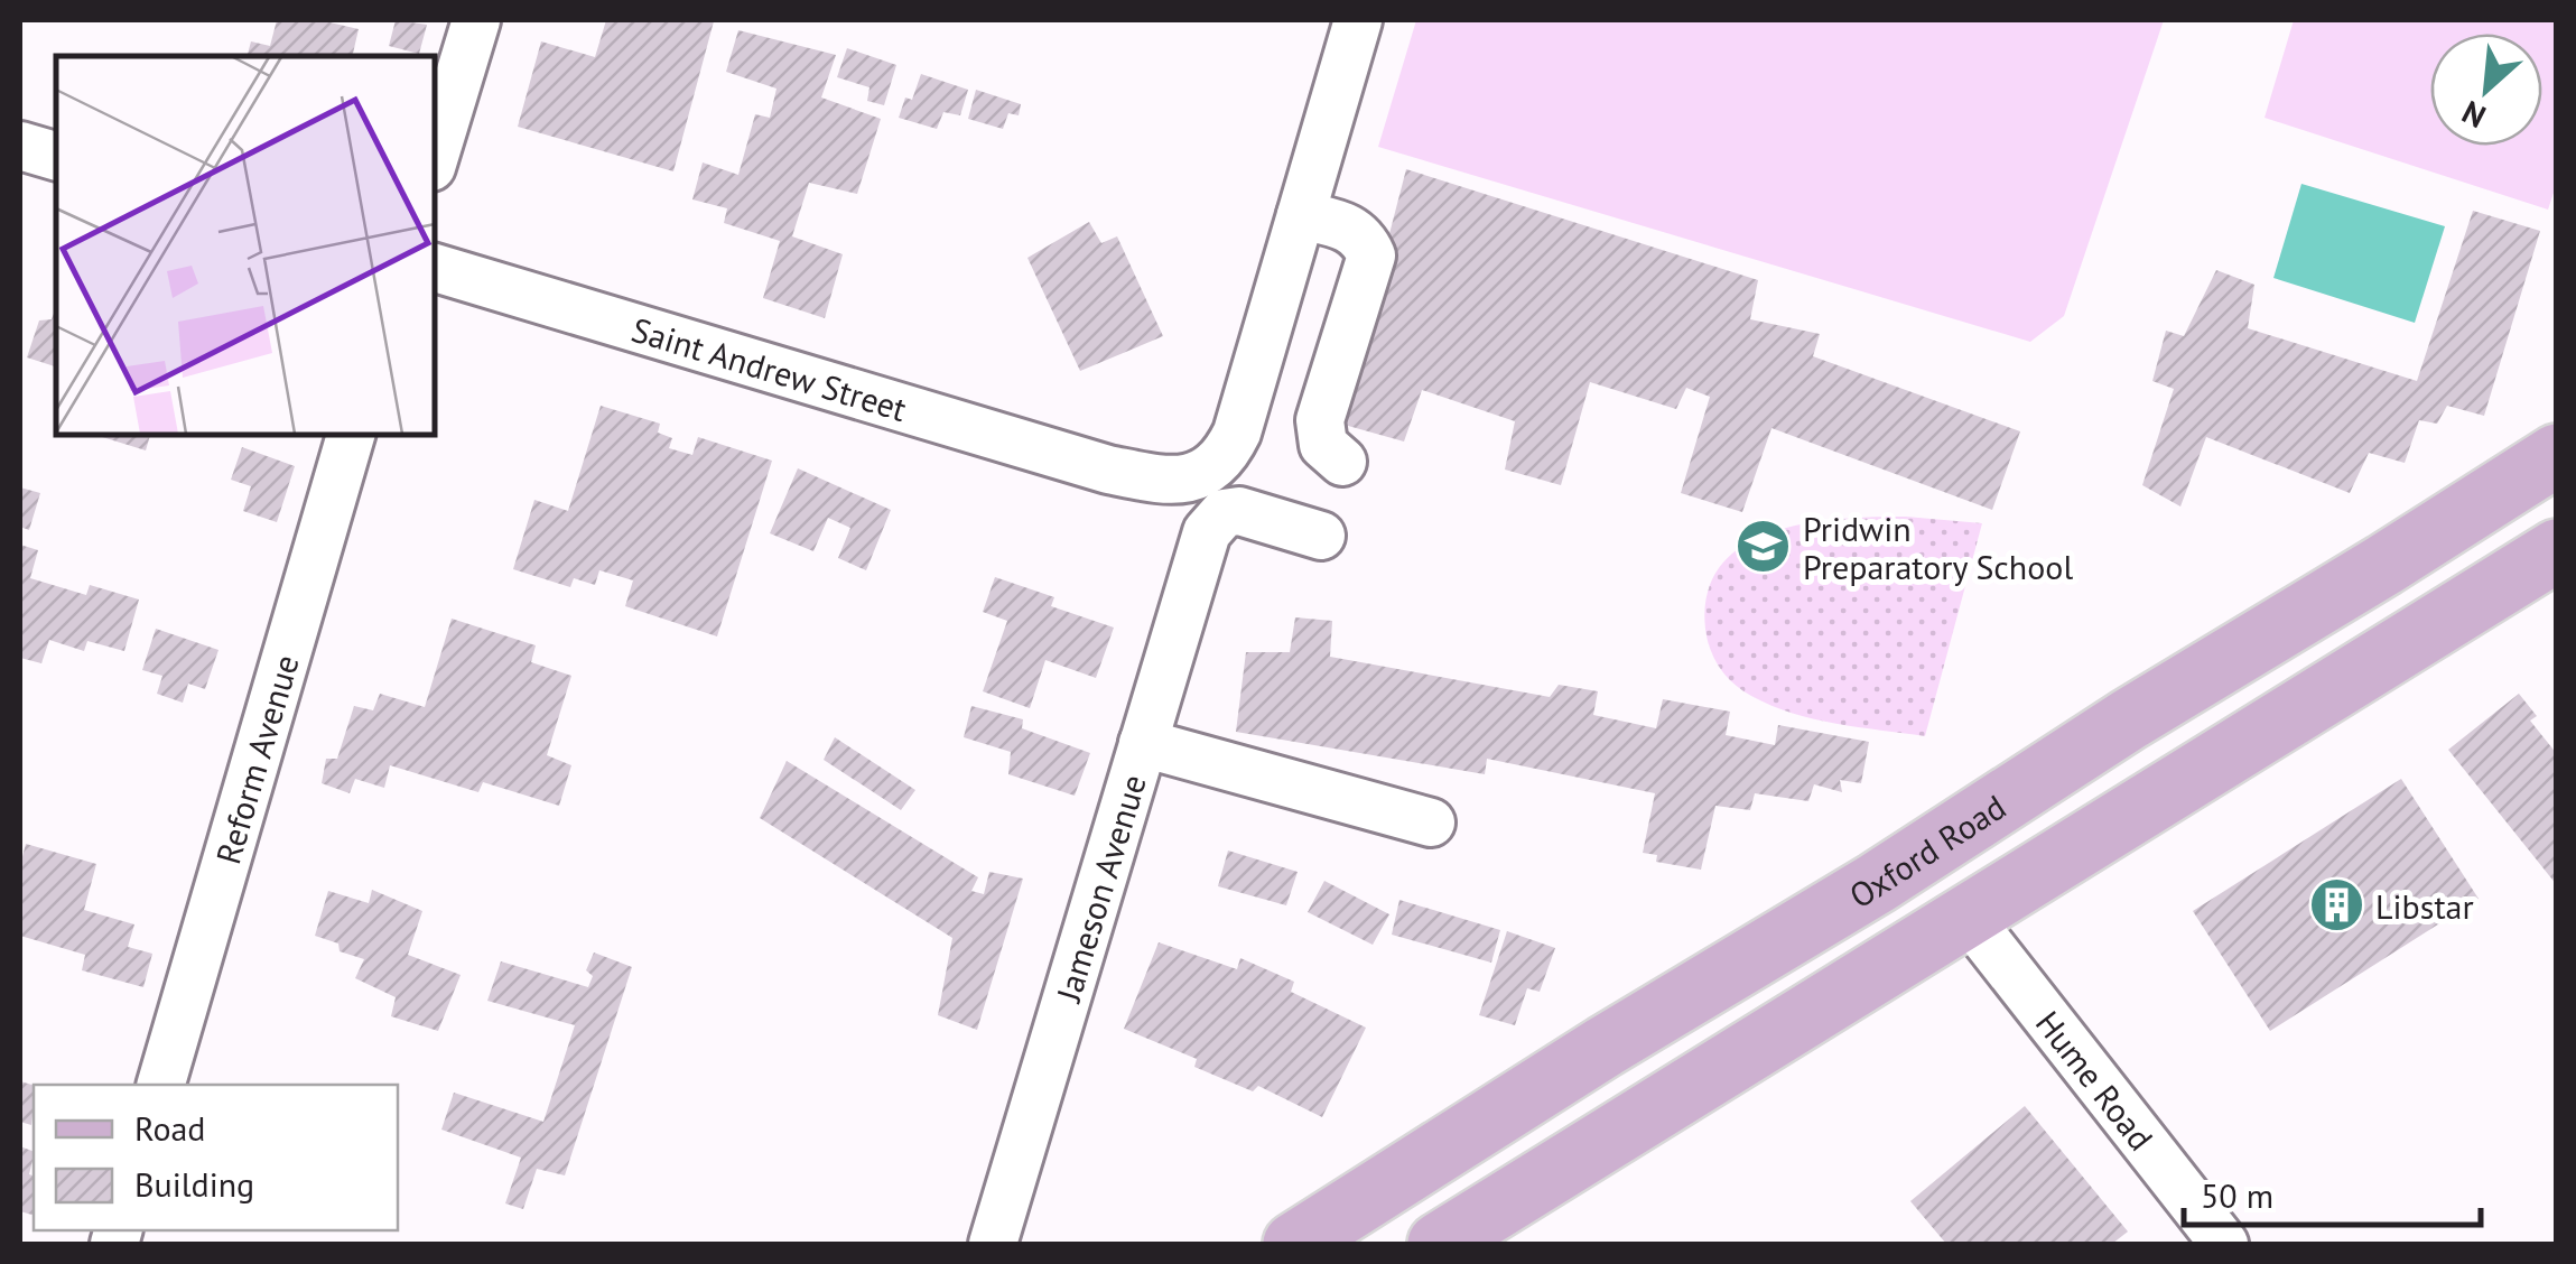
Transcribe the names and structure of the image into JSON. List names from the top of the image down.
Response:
{
  "streets": {
    "main road": ["Oxford Road"],
    "street": [
      "Saint Andrew Street",
      "Reform Avenue",
      "Jameson Avenue",
      "Hume Road"
    ]
  },
  "places": {
    "school or university": ["Pridwin Preparatory School"],
    "building": ["Libstar"]
  },
  "legend": ["Road", "Building"],
  "scale_bar": "50 m",
  "north": "bottom left"
}
